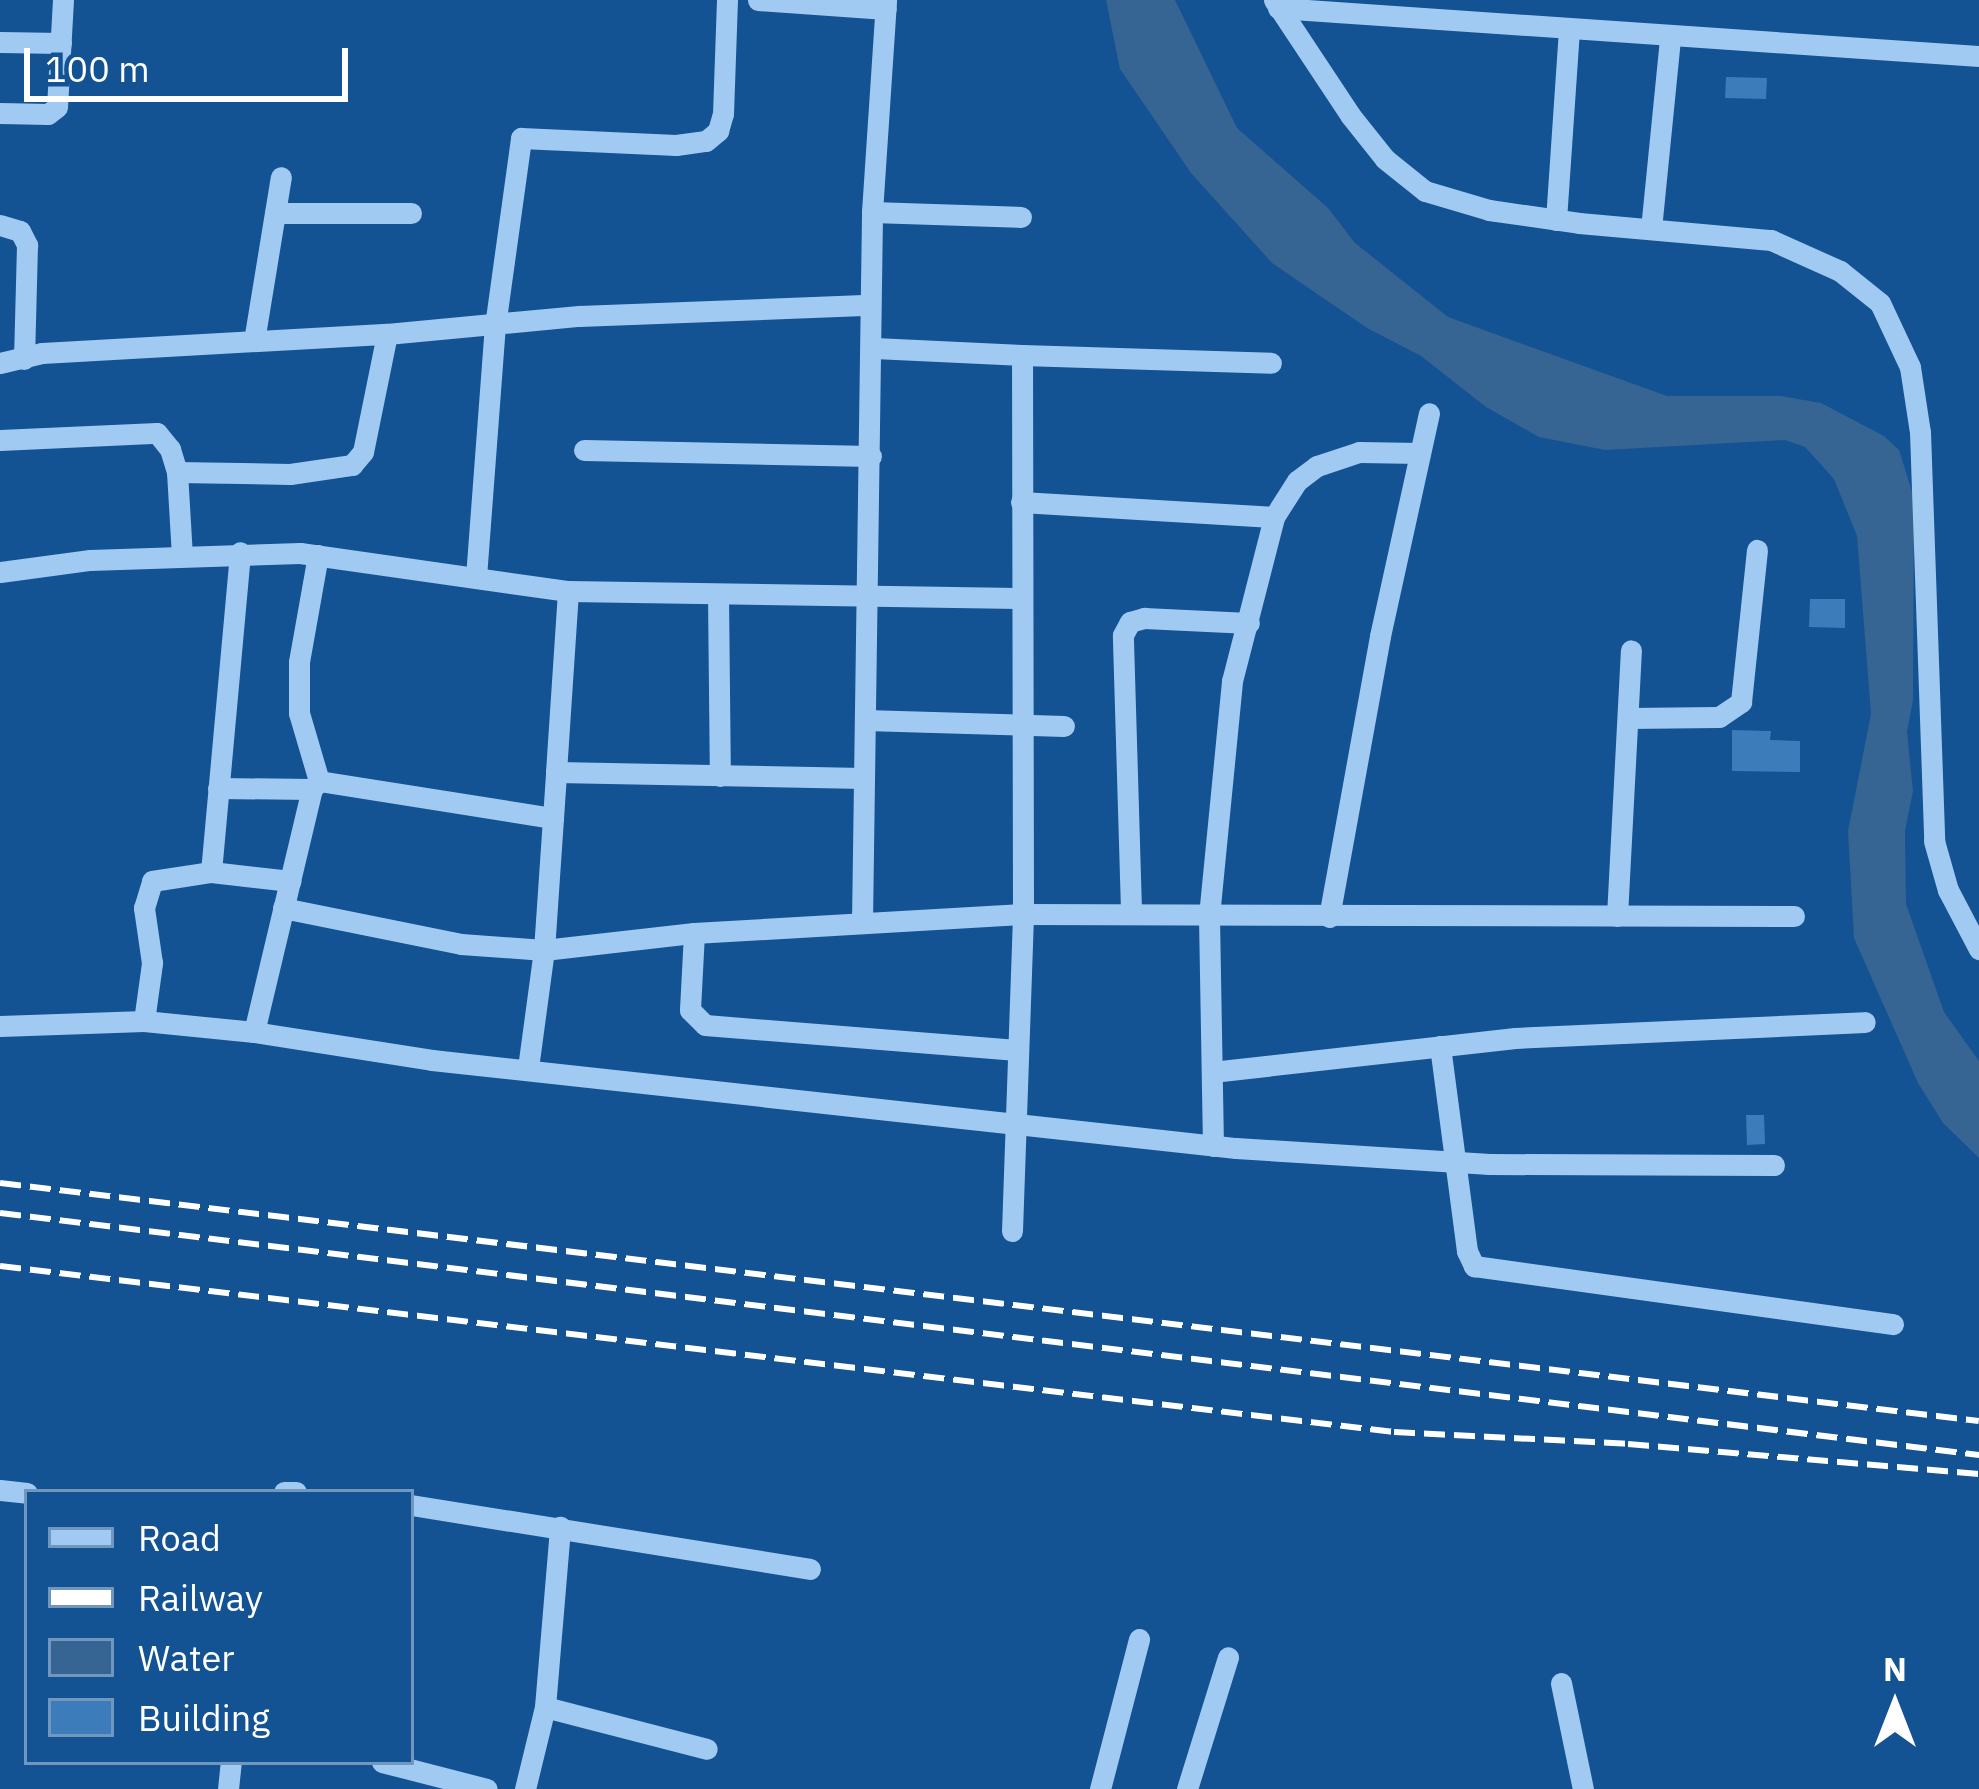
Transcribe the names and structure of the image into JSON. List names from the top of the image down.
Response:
{
  "legend": [
    "Road",
    "Railway",
    "Water",
    "Building"
  ],
  "scale_bar": "100 m",
  "north": "top"
}
